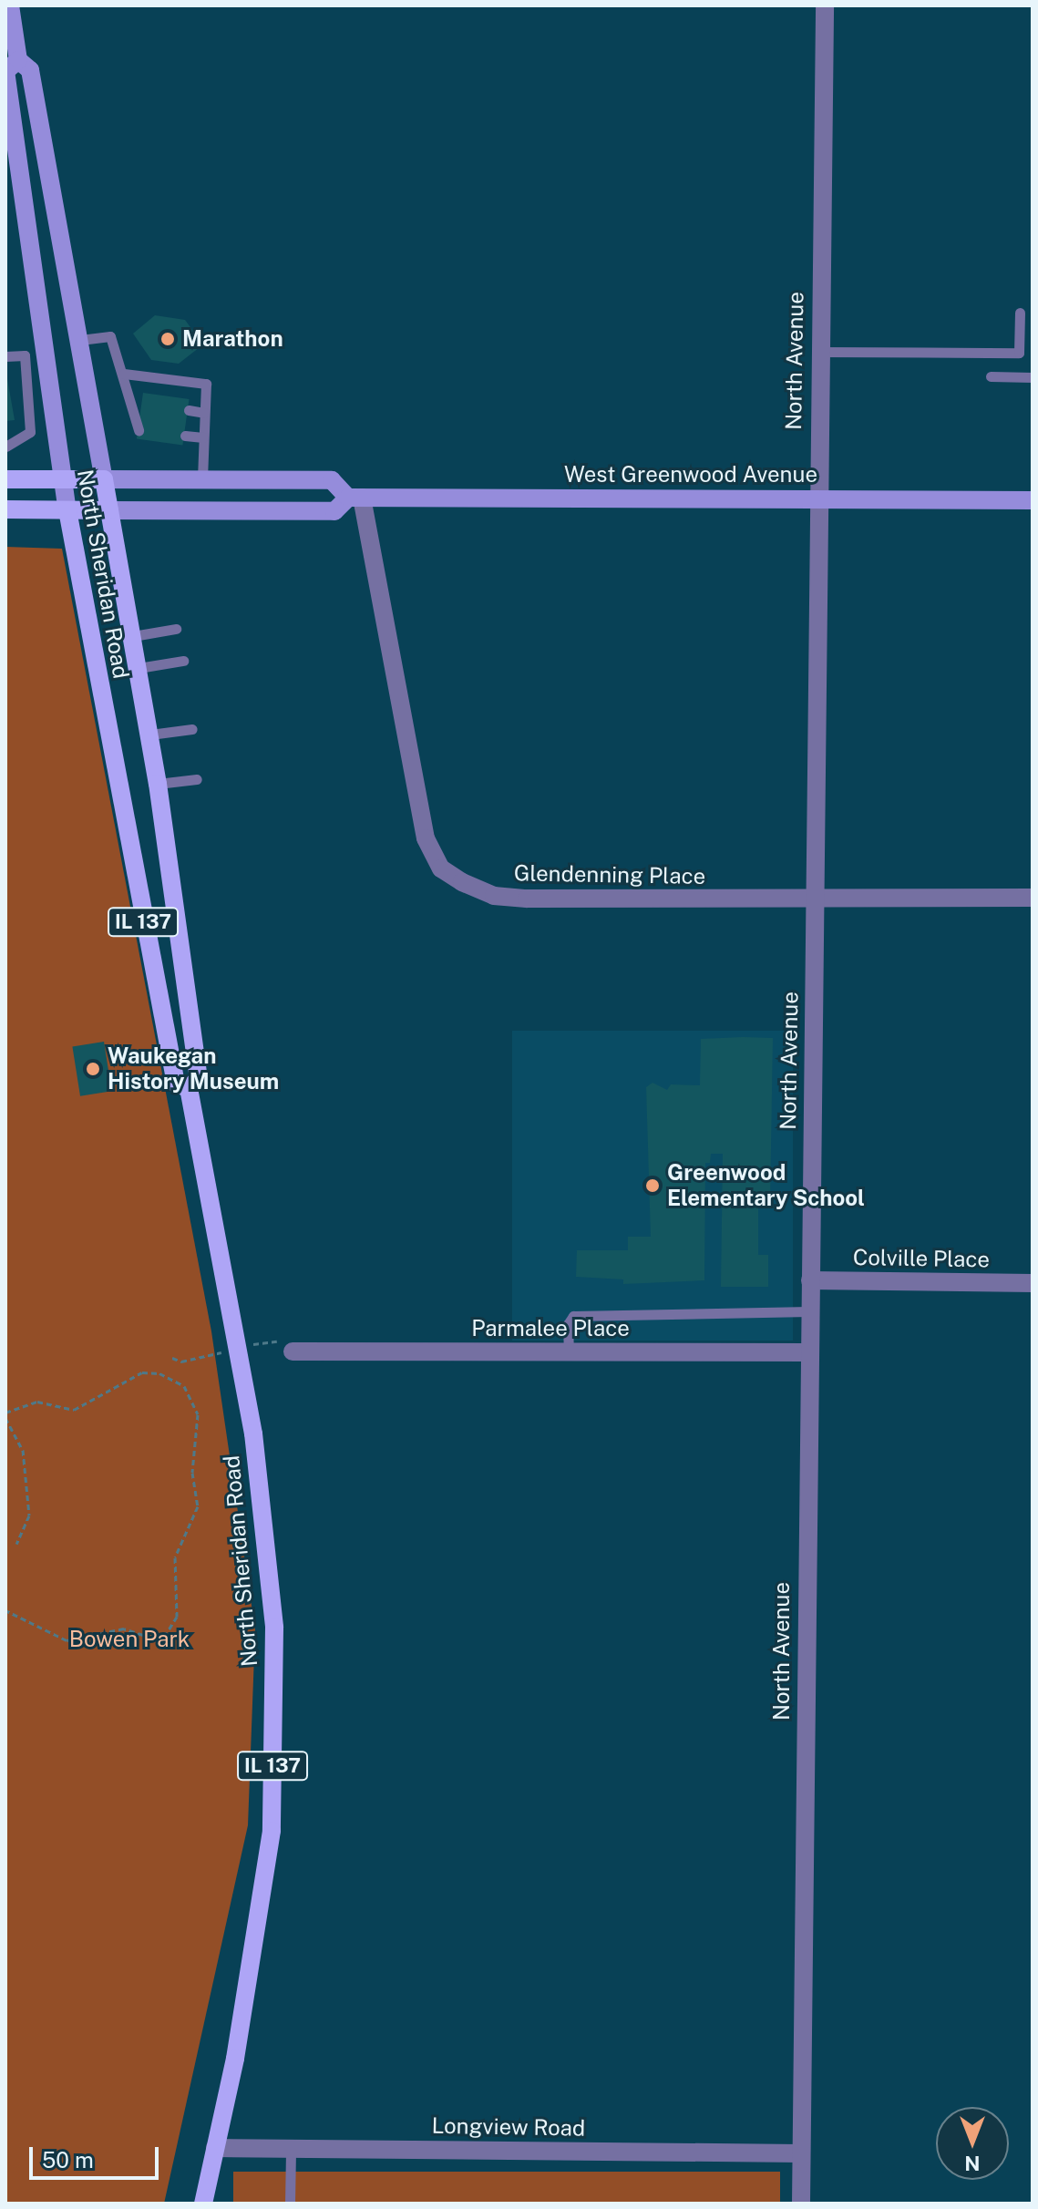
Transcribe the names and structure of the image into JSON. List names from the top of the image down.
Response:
{
  "streets": {
    "main road": ["North Sheridan Road", "IL 137"],
    "street": [
      "North Avenue",
      "West Greenwood Avenue",
      "Glendenning Place",
      "Colville Place",
      "Parmalee Place",
      "Longview Road"
    ]
  },
  "crossings": [
    ["North Avenue", "West Greenwood Avenue"],
    ["North Avenue", "Glendenning Place"],
    ["North Avenue", "Colville Place"],
    ["North Avenue", "Parmalee Place"],
    ["North Avenue", "Longview Road"],
    ["West Greenwood Avenue", "North Sheridan Road"],
    ["West Greenwood Avenue", "Glendenning Place"],
    ["North Sheridan Road", "Longview Road"]
  ],
  "parks": ["Bowen Park"],
  "places": ["Marathon", "Waukegan History Museum", "Greenwood Elementary School"],
  "scale_bar": "50 m",
  "north": "bottom"
}
